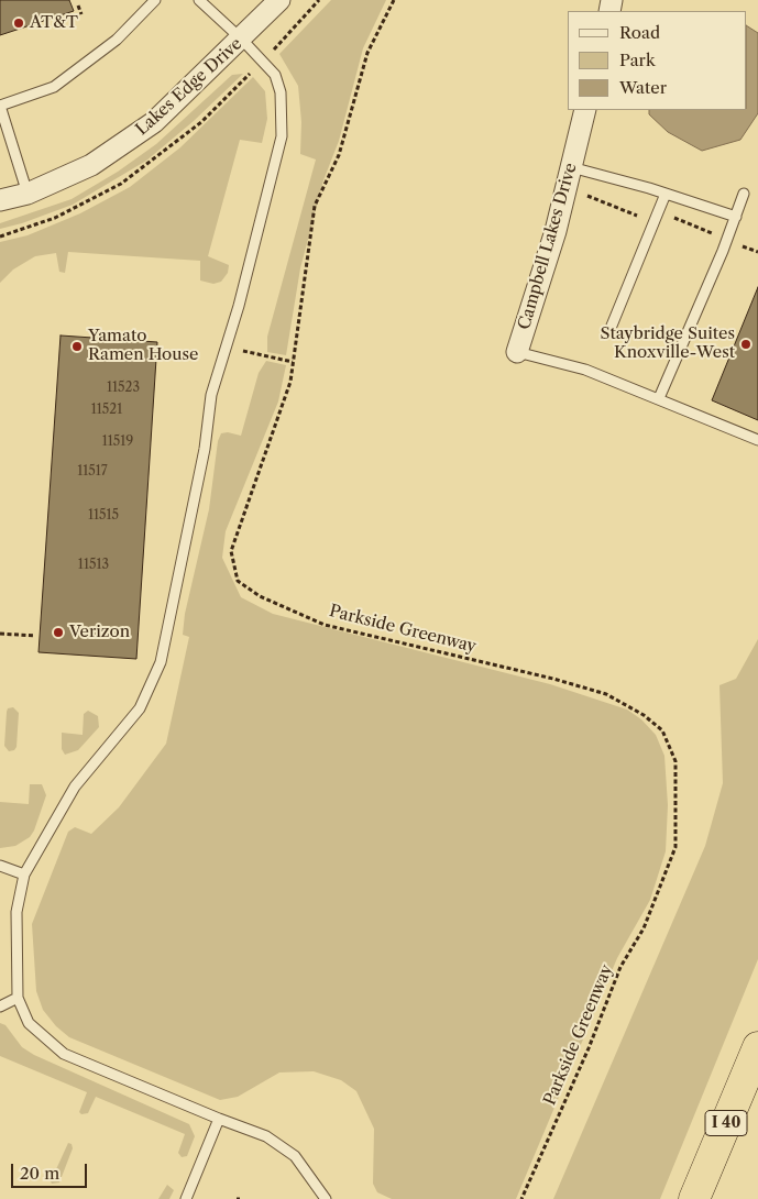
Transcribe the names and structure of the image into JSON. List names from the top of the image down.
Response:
{
  "streets": {
    "highway": ["I 40"],
    "street": ["Lakes Edge Drive", "Campbell Lakes Drive"],
    "path": ["Parkside Greenway"]
  },
  "places": [
    "AT&T",
    "Staybridge Suites Knoxville-West",
    "Yamato Ramen House",
    "Verizon"
  ],
  "house_numbers": [
    "11523",
    "11521",
    "11519",
    "11517",
    "11515",
    "11513"
  ],
  "legend": ["Road", "Park", "Water"],
  "scale_bar": "20 m"
}
